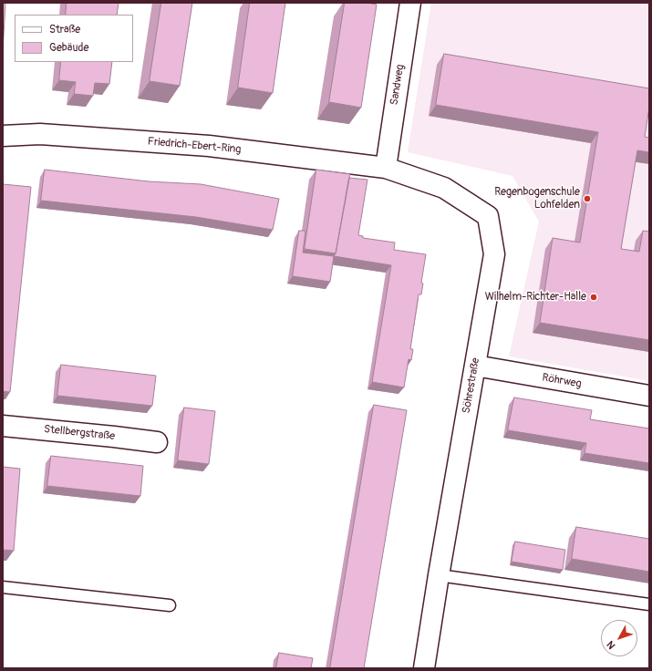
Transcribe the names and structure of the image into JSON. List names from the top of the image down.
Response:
{
  "streets": {
    "street": [
      "Sandweg",
      "Friedrich-Ebert-Ring",
      "Röhrweg",
      "Söhrestraße",
      "Stellbergstraße"
    ]
  },
  "crossings": [
    ["Sandweg", "Friedrich-Ebert-Ring"],
    ["Sandweg", "Söhrestraße"],
    ["Friedrich-Ebert-Ring", "Söhrestraße"],
    ["Röhrweg", "Söhrestraße"]
  ],
  "places": ["Regenbogenschule Lohfelden", "Wilhelm-Richter-Halle"],
  "legend": ["Straße", "Gebäude"],
  "north": "bottom left"
}
